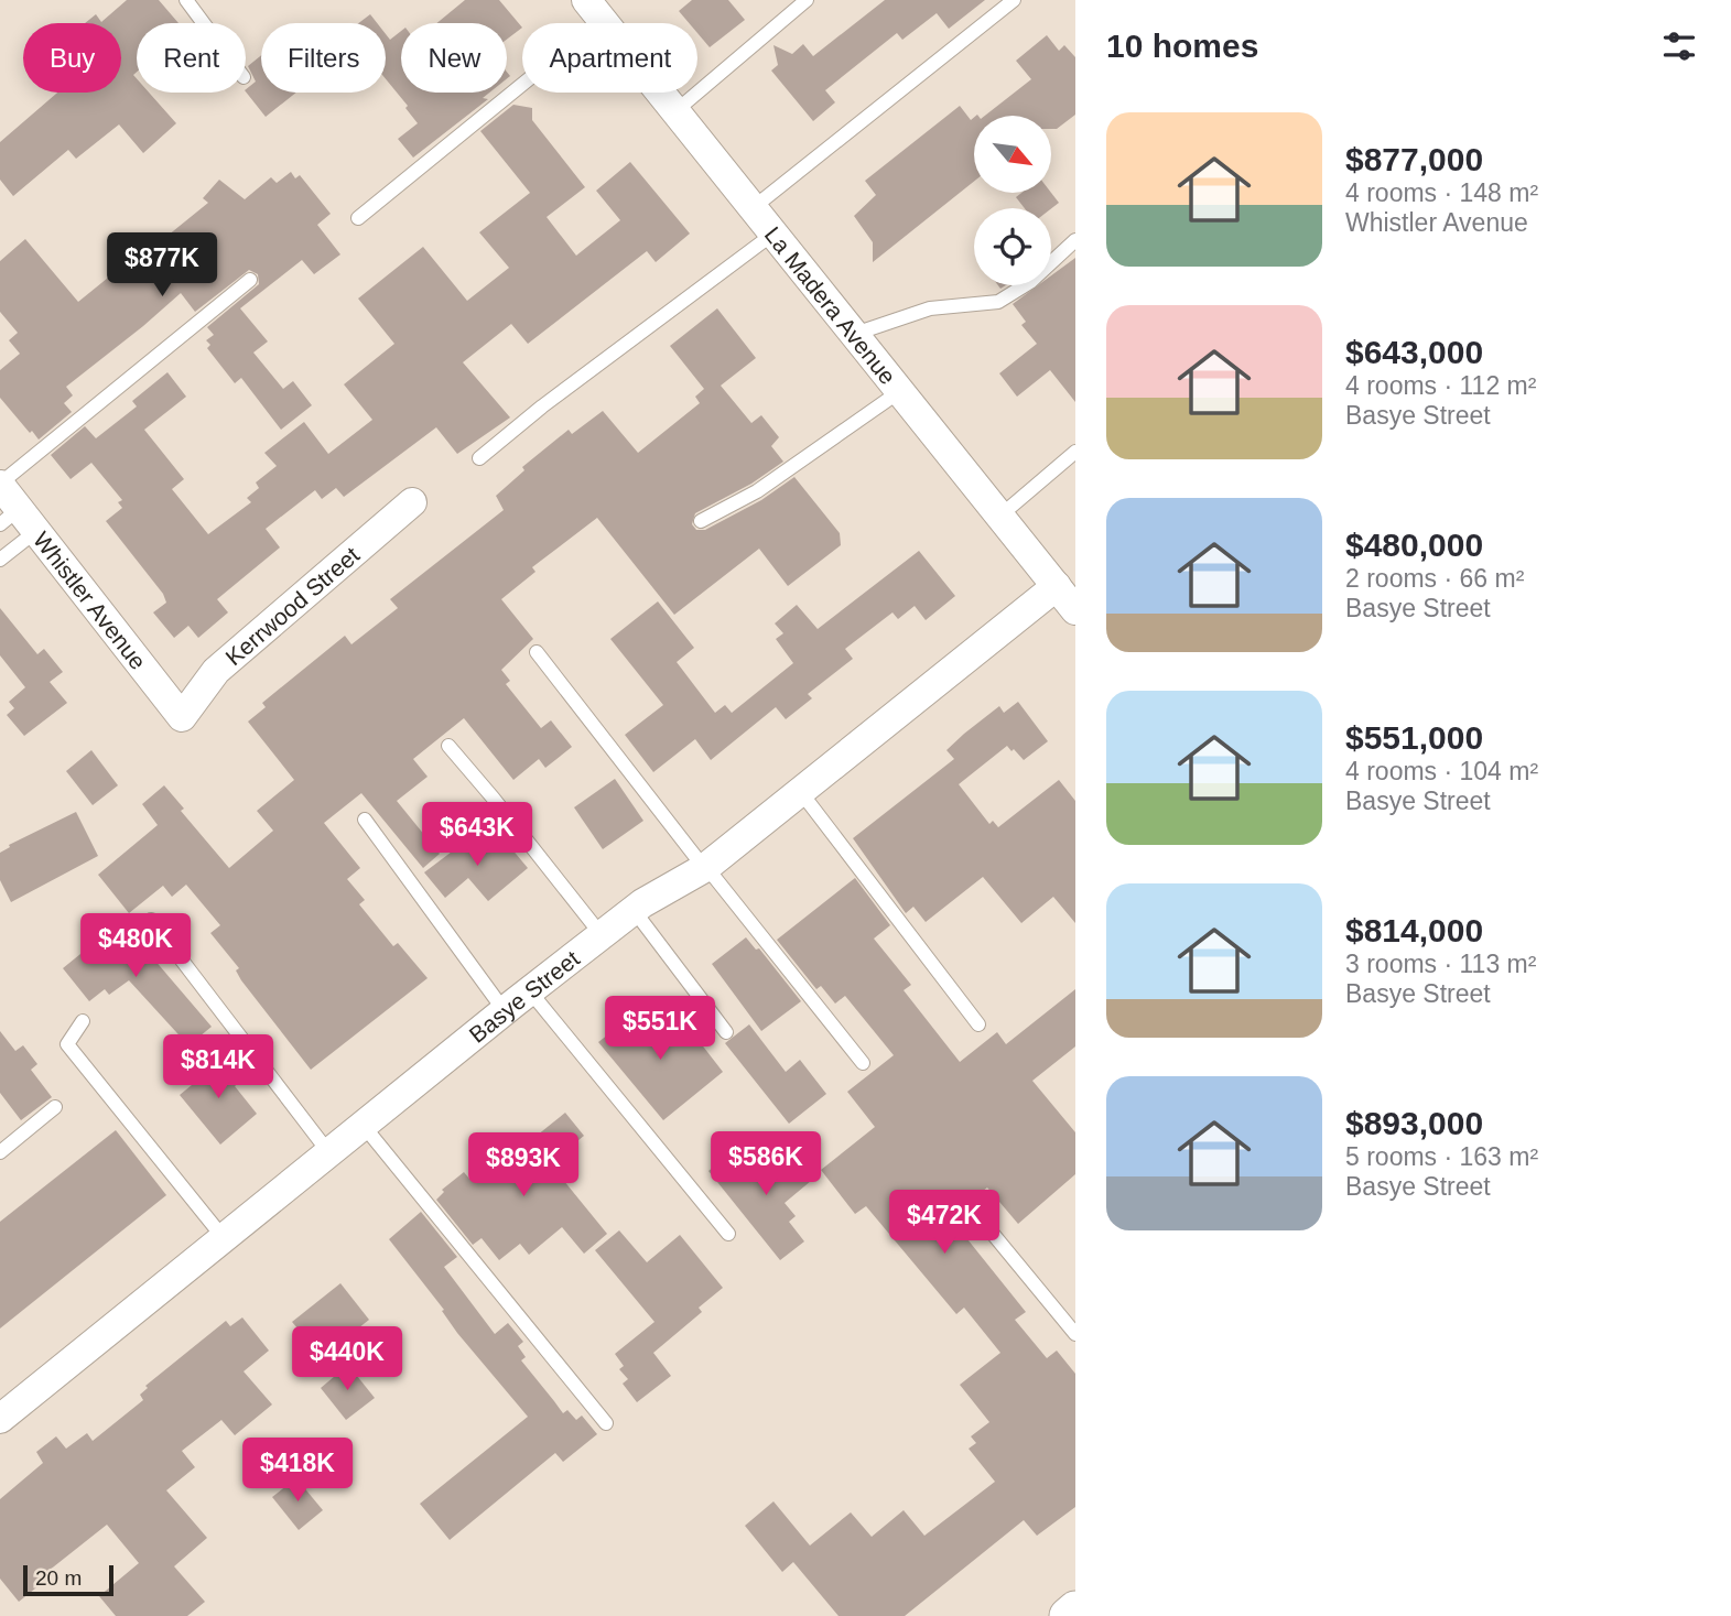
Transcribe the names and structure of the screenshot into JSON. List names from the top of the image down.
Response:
{
  "streets": {
    "street": [
      "La Madera Avenue",
      "Whistler Avenue",
      "Kerrwood Street",
      "Basye Street"
    ]
  },
  "crossings": [
    ["La Madera Avenue", "Basye Street"],
    ["Whistler Avenue", "Kerrwood Street"]
  ],
  "scale_bar": "20 m",
  "north": "bottom right",
  "page": {
    "heading": "10 homes",
    "chip": [
      "Buy",
      "Rent",
      "Filters",
      "New",
      "Apartment"
    ],
    "list": [
      {
        "name": "$877,000",
        "note": "4 rooms · 148 m² · Whistler Avenue"
      },
      {
        "name": "$643,000",
        "note": "4 rooms · 112 m² · Basye Street"
      },
      {
        "name": "$480,000",
        "note": "2 rooms · 66 m² · Basye Street"
      },
      {
        "name": "$551,000",
        "note": "4 rooms · 104 m² · Basye Street"
      },
      {
        "name": "$814,000",
        "note": "3 rooms · 113 m² · Basye Street"
      },
      {
        "name": "$893,000",
        "note": "5 rooms · 163 m² · Basye Street"
      }
    ],
    "price": [
      "$877K",
      "$643K",
      "$480K",
      "$551K",
      "$814K",
      "$586K",
      "$893K",
      "$472K",
      "$440K",
      "$418K"
    ],
    "scale": "20 m"
  }
}
